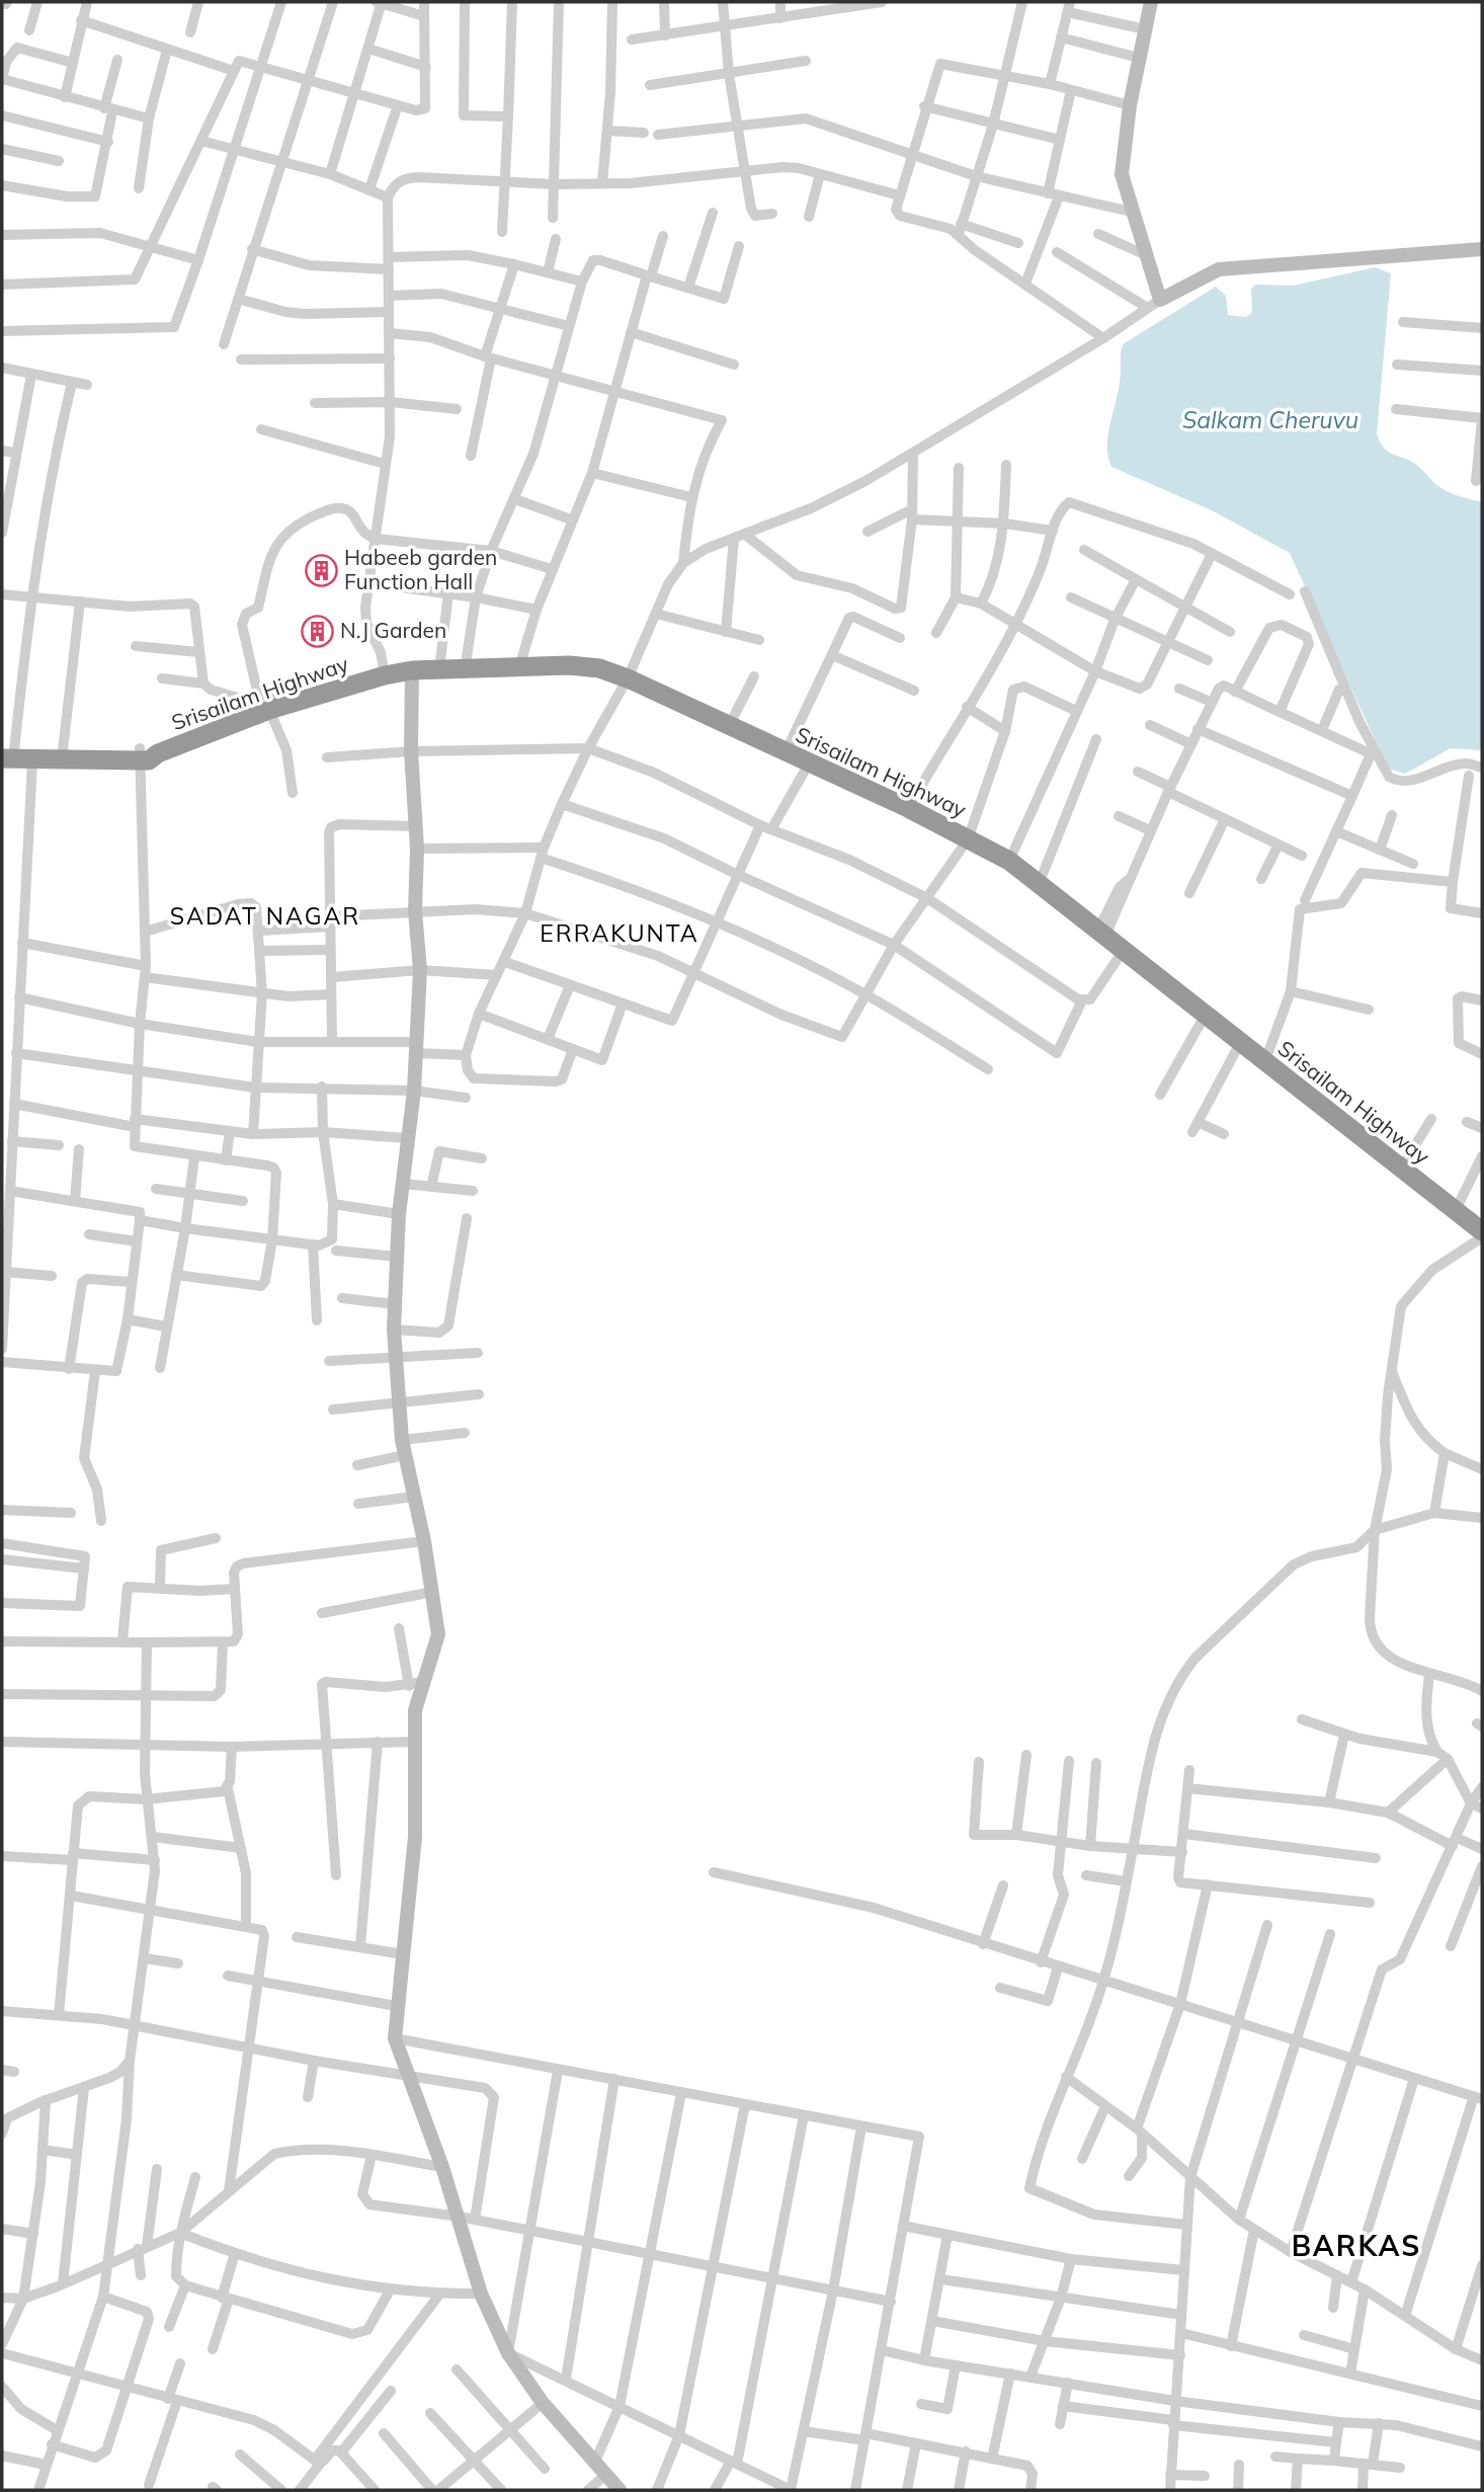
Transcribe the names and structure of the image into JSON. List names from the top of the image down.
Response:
{
  "streets": {
    "highway": ["Srisailam Highway"]
  },
  "districts": ["SADAT NAGAR", "ERRAKUNTA", "BARKAS"],
  "water": ["Salkam Cheruvu"],
  "places": {
    "building": ["Habeeb garden Function Hall", "N.J Garden"]
  }
}
